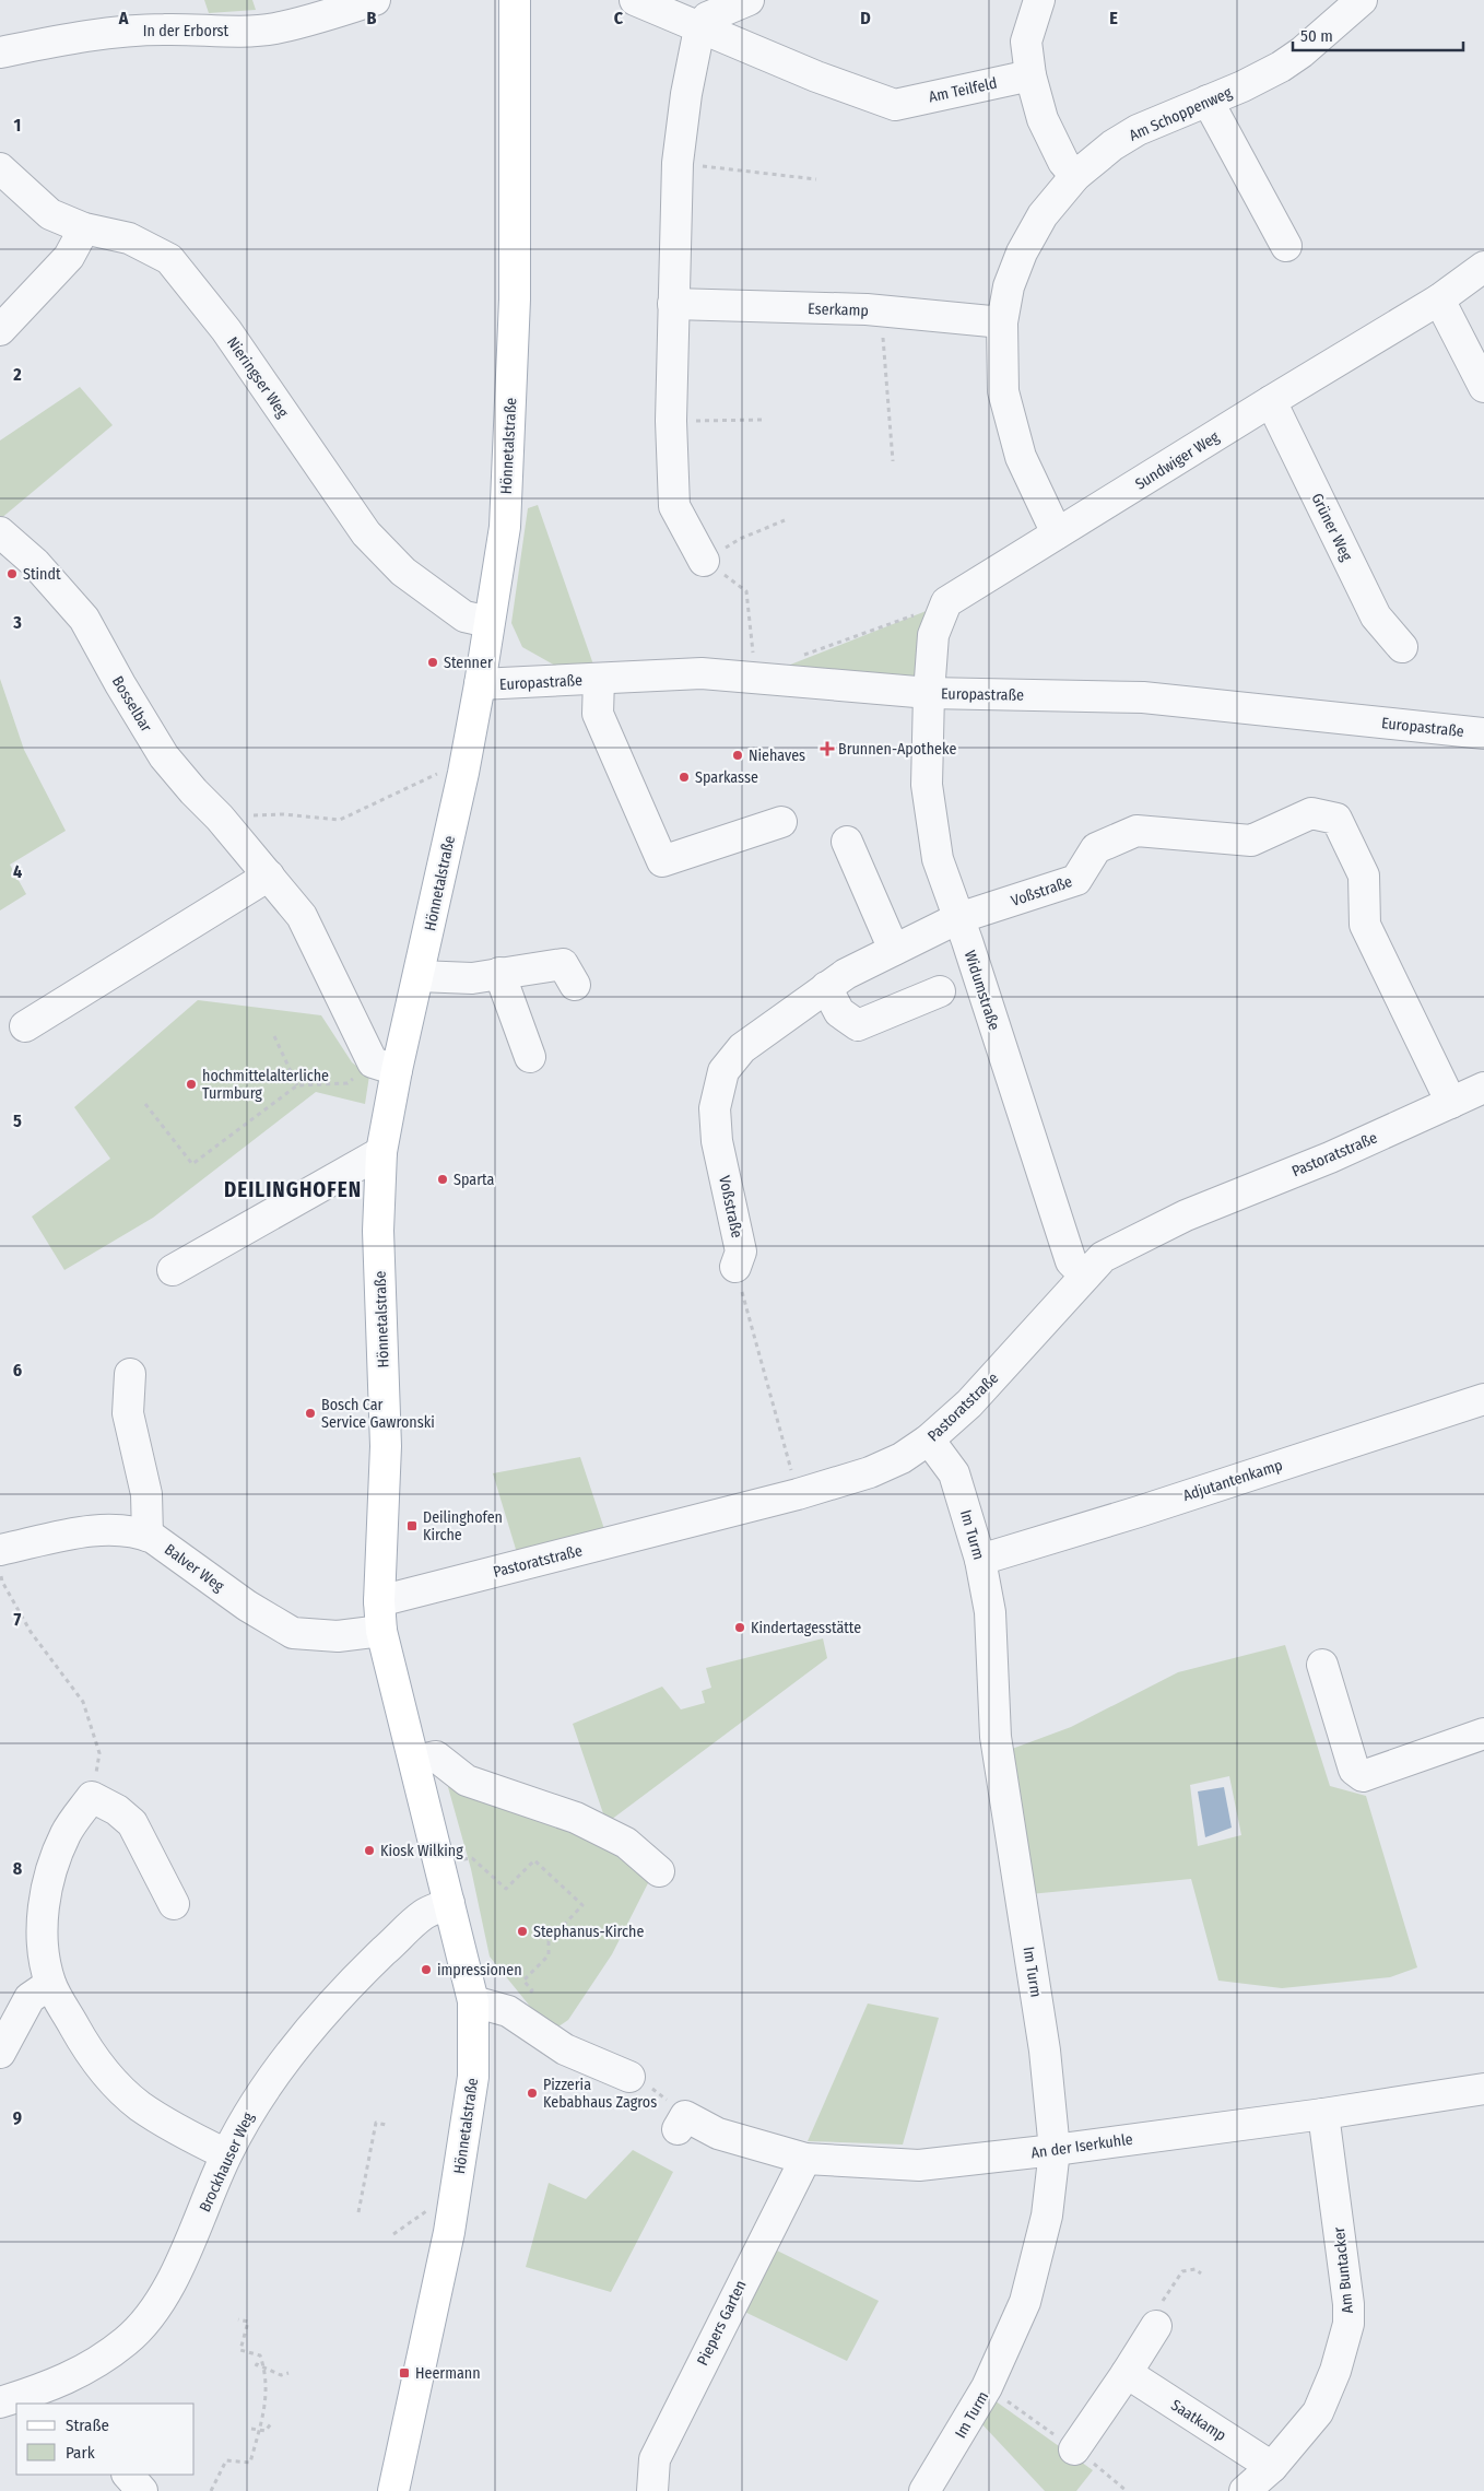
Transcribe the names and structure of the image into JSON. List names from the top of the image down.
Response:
{
  "streets": {
    "main road": ["Hönnetalstraße"],
    "street": [
      "In der Erborst",
      "Am Teilfeld",
      "Am Schoppenweg",
      "Eserkamp",
      "Nieringser Weg",
      "Sundwiger Weg",
      "Grüner Weg",
      "Europastraße",
      "Bosselbar",
      "Voßstraße",
      "Widumstraße",
      "Pastoratstraße",
      "Adjutantenkamp",
      "Im Turm",
      "Balver Weg",
      "An der Iserkuhle",
      "Brockhauser Weg",
      "Am Buntacker",
      "Piepers Garten",
      "Saatkamp"
    ]
  },
  "crossings": [
    ["Am Schoppenweg", "Eserkamp"],
    ["Am Schoppenweg", "Sundwiger Weg"],
    ["Nieringser Weg", "Hönnetalstraße"],
    ["Hönnetalstraße", "Europastraße"],
    ["Hönnetalstraße", "Bosselbar"],
    ["Hönnetalstraße", "Pastoratstraße"],
    ["Hönnetalstraße", "Balver Weg"],
    ["Hönnetalstraße", "Brockhauser Weg"],
    ["Sundwiger Weg", "Grüner Weg"],
    ["Europastraße", "Widumstraße"],
    ["Voßstraße", "Widumstraße"],
    ["Voßstraße", "Pastoratstraße"],
    ["Widumstraße", "Pastoratstraße"],
    ["Pastoratstraße", "Im Turm"],
    ["Adjutantenkamp", "Im Turm"],
    ["Im Turm", "An der Iserkuhle"],
    ["An der Iserkuhle", "Am Buntacker"],
    ["An der Iserkuhle", "Piepers Garten"],
    ["Am Buntacker", "Saatkamp"]
  ],
  "districts": ["DEILINGHOFEN"],
  "places": {
    "other": [
      "Stindt",
      "Stenner",
      "Niehaves",
      "Sparkasse",
      "hochmittelalterliche Turmburg",
      "Sparta",
      "Bosch Car Service Gawronski",
      "Kindertagesstätte",
      "Kiosk Wilking",
      "Stephanus-Kirche",
      "impressionen",
      "Pizzeria Kebabhaus Zagros"
    ],
    "health": ["Brunnen-Apotheke"],
    "transit": ["Deilinghofen Kirche", "Heermann"]
  },
  "legend": ["Straße", "Park"],
  "scale_bar": "50 m",
  "grid": {
    "columns": [
      "A",
      "B",
      "C",
      "D",
      "E"
    ],
    "rows": [
      "1",
      "2",
      "3",
      "4",
      "5",
      "6",
      "7",
      "8",
      "9"
    ]
  }
}
